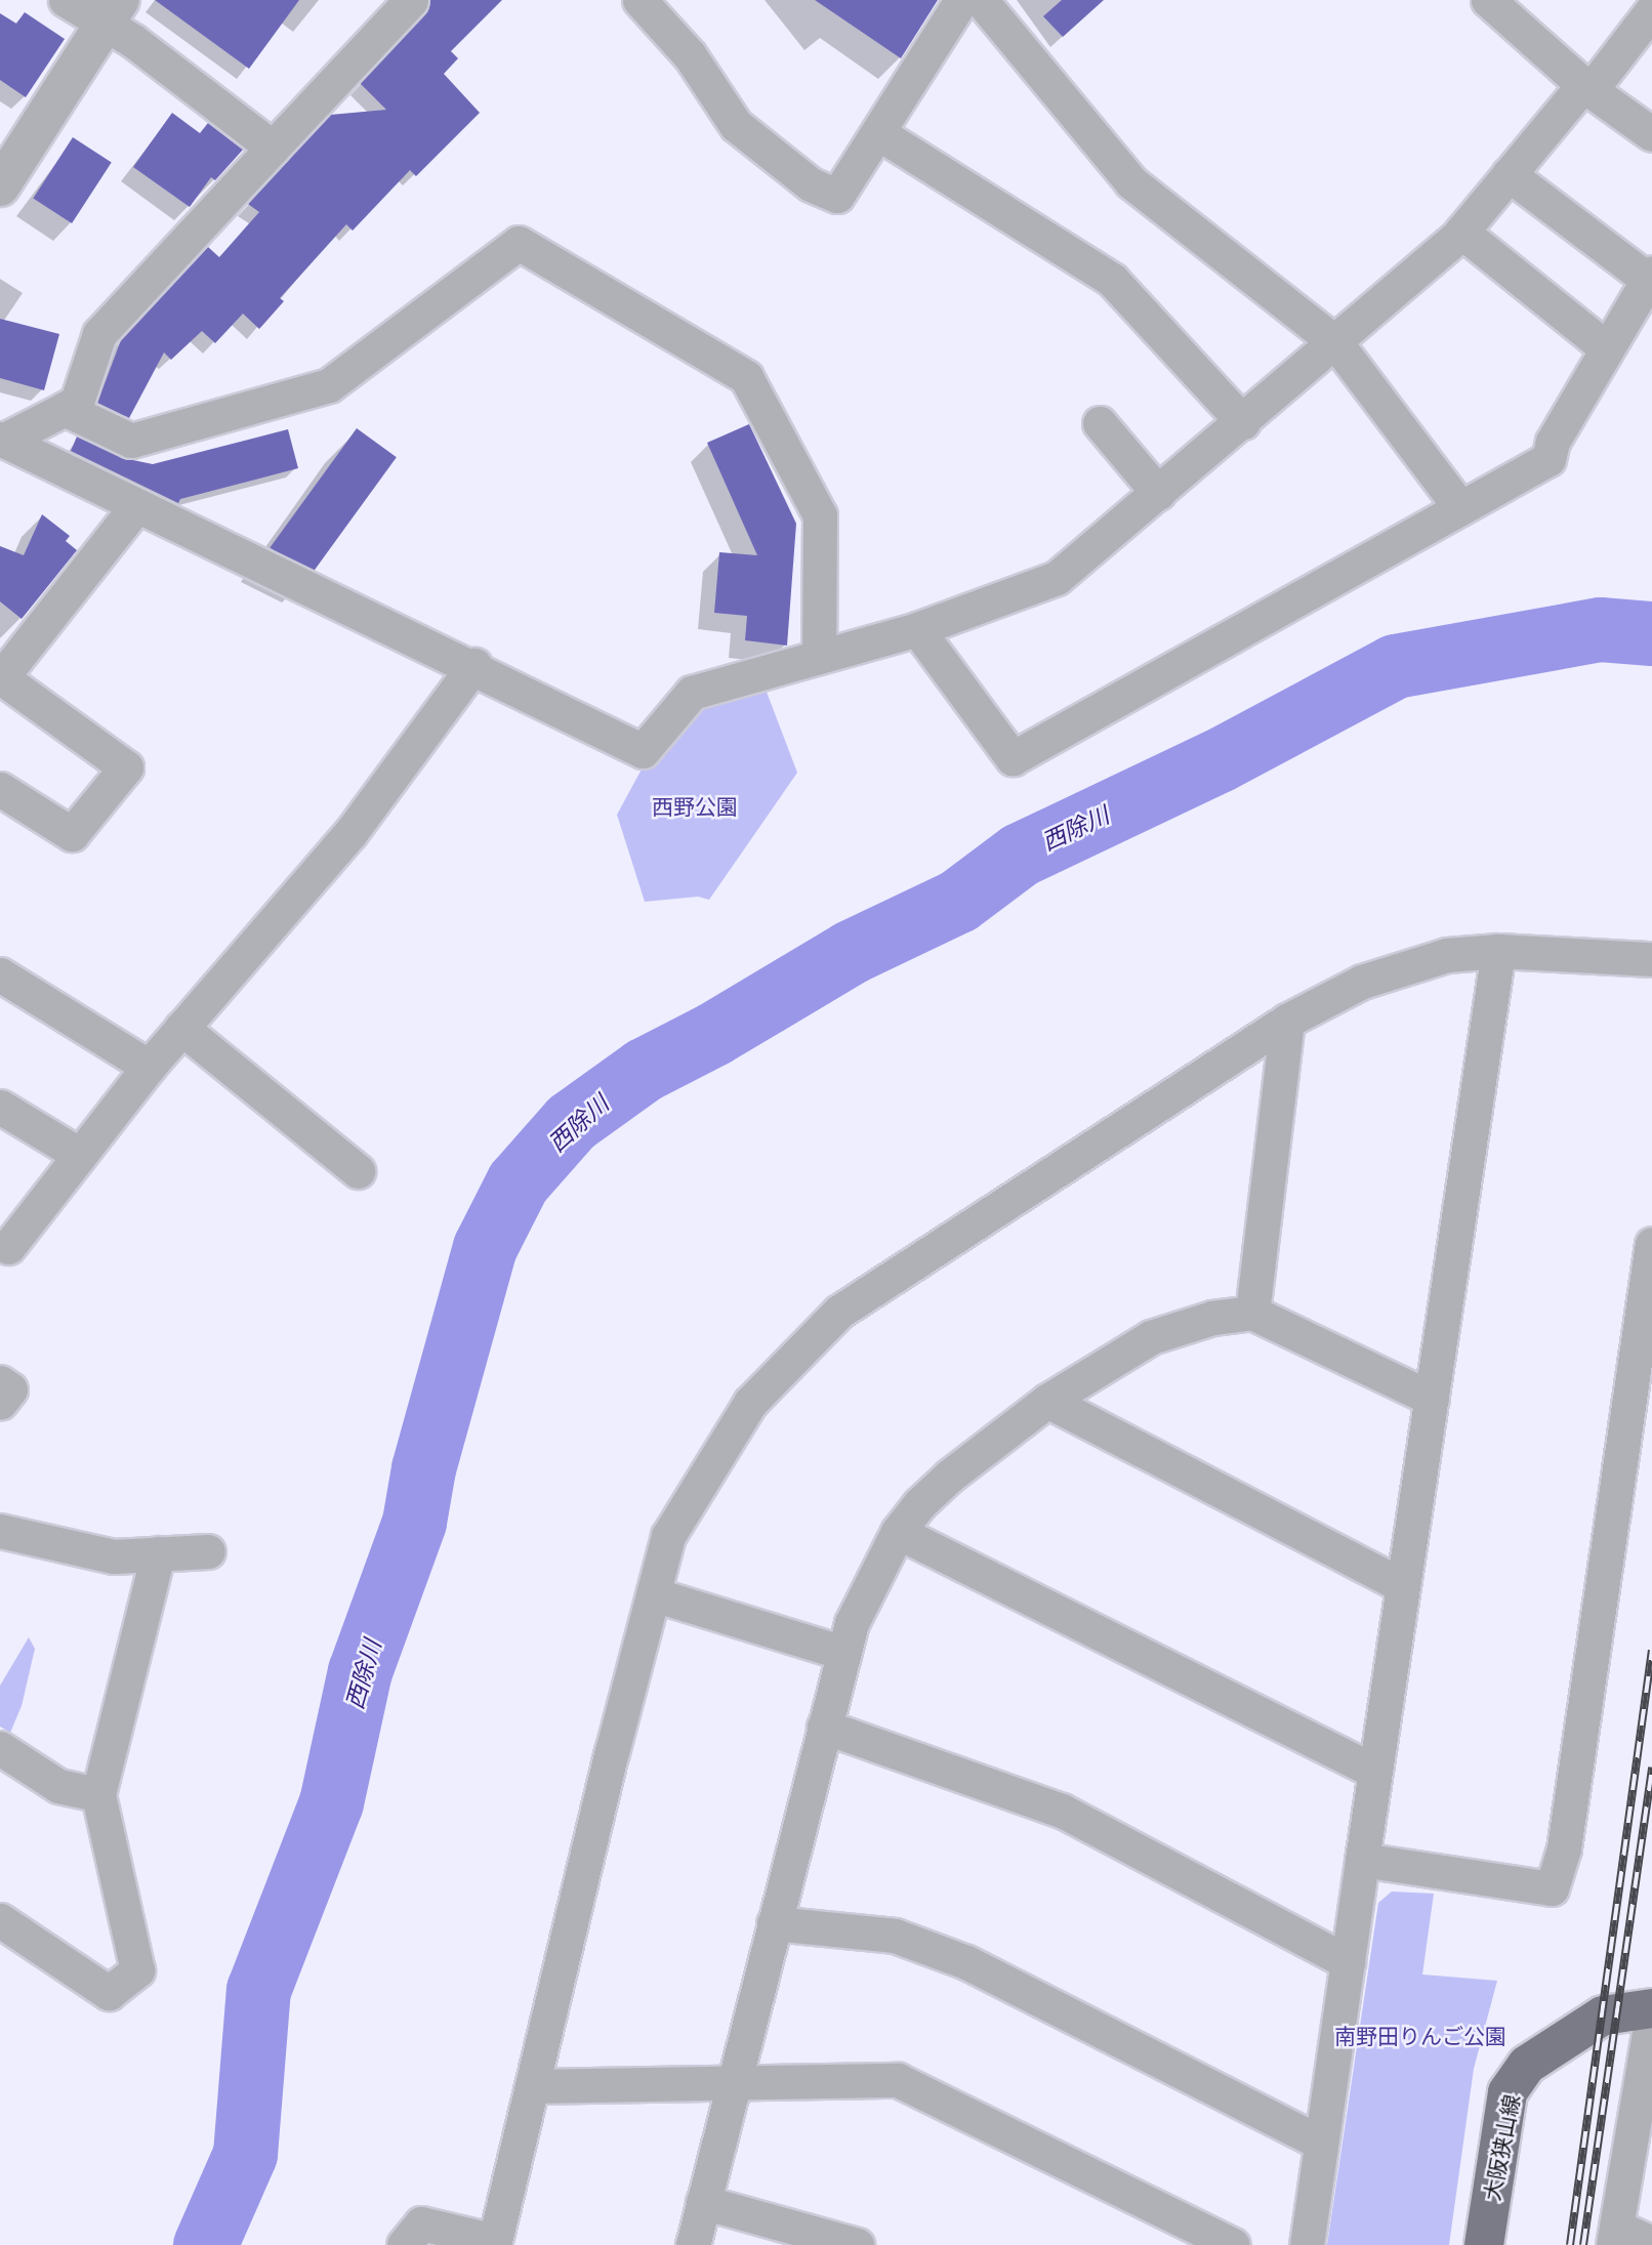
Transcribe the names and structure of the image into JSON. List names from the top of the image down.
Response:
{
  "streets": {
    "main road": ["大阪狭山線"]
  },
  "water": ["西除川"],
  "parks": ["西野公園", "南野田りんご公園"]
}
